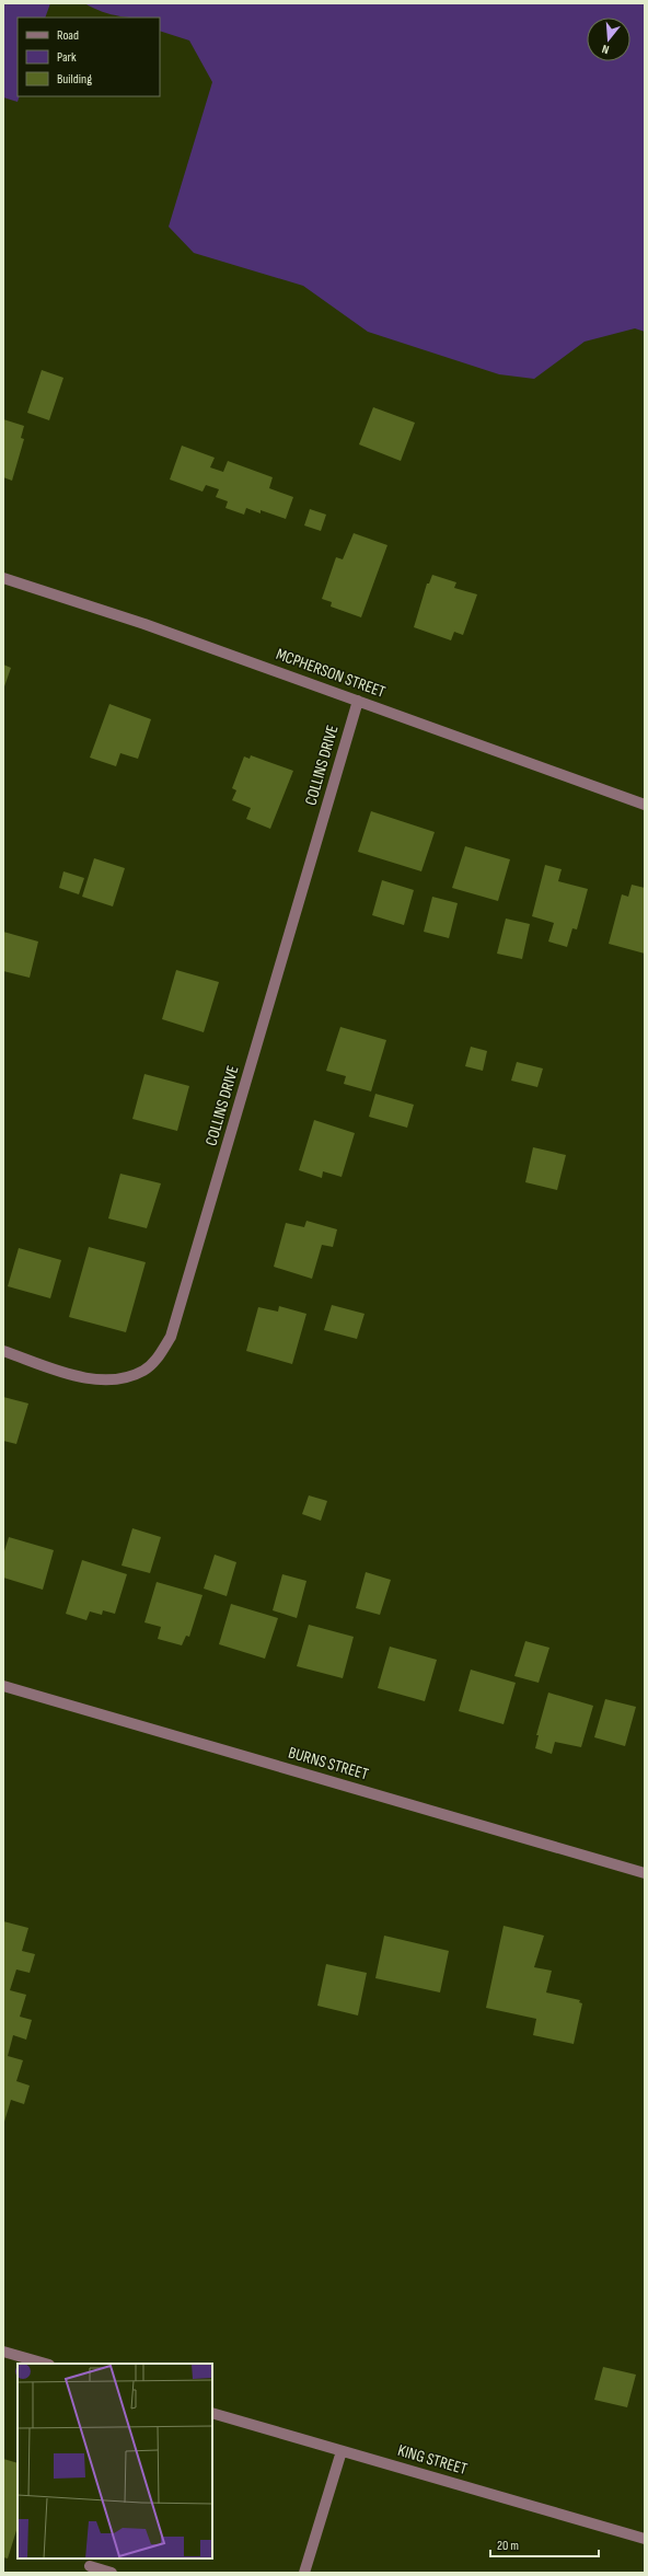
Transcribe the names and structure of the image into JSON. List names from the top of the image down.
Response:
{
  "streets": {
    "street": [
      "MCPHERSON STREET",
      "COLLINS DRIVE",
      "BURNS STREET",
      "KING STREET"
    ]
  },
  "crossings": [
    ["MCPHERSON STREET", "COLLINS DRIVE"]
  ],
  "legend": ["Road", "Park", "Building"],
  "scale_bar": "20 m",
  "north": "bottom"
}
